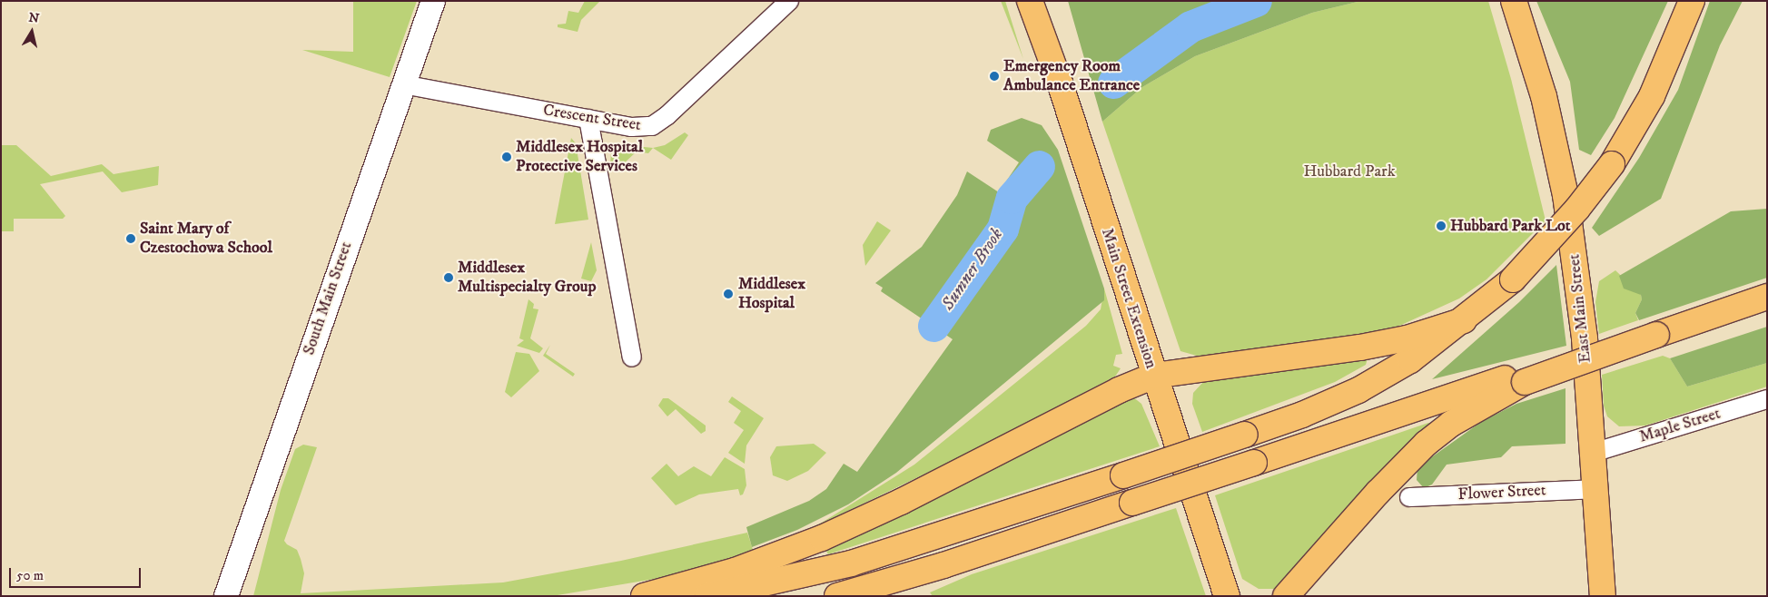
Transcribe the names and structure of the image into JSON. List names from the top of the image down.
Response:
{
  "streets": {
    "main road": ["Main Street Extension", "East Main Street"],
    "street": [
      "Crescent Street",
      "South Main Street",
      "Maple Street",
      "Flower Street"
    ]
  },
  "crossings": [
    ["Crescent Street", "South Main Street"],
    ["East Main Street", "Maple Street"],
    ["East Main Street", "Flower Street"]
  ],
  "water": ["Sumner Brook"],
  "parks": ["Hubbard Park"],
  "places": [
    "Emergency Room Ambulance Entrance",
    "Middlesex Hospital Protective Services",
    "Hubbard Park Lot",
    "Saint Mary of Czestochowa School",
    "Middlesex Multispecialty Group",
    "Middlesex Hospital"
  ],
  "scale_bar": "50 m",
  "north": "top"
}
